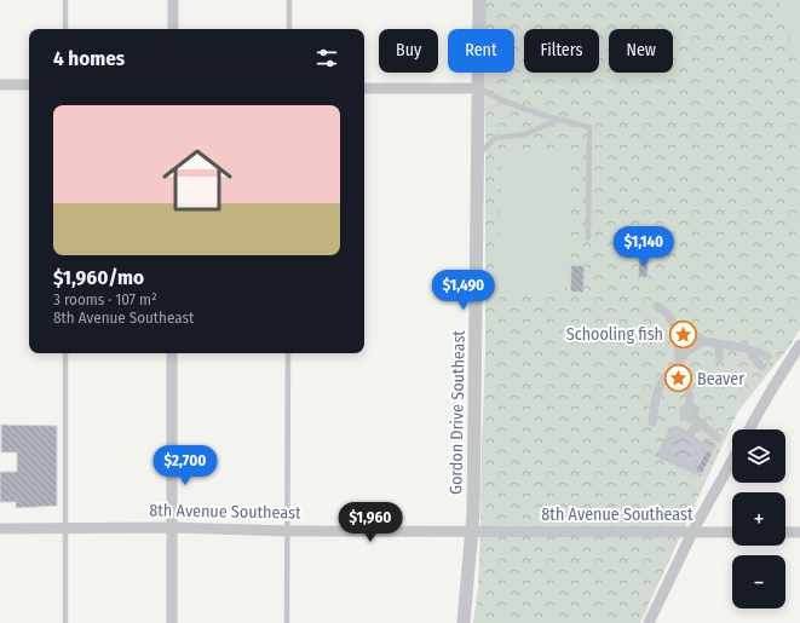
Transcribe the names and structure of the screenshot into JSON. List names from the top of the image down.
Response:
{
  "streets": {
    "street": ["Gordon Drive Southeast", "8th Avenue Southeast"]
  },
  "crossings": [
    ["Gordon Drive Southeast", "8th Avenue Southeast"]
  ],
  "places": {
    "place": ["Schooling fish", "Beaver"]
  },
  "page": {
    "chip": [
      "Buy",
      "Rent",
      "Filters",
      "New"
    ],
    "heading": "4 homes",
    "list": [
      {
        "name": "$1,960/mo",
        "note": "3 rooms · 107 m² · 8th Avenue Southeast"
      }
    ],
    "price": [
      "$1,140",
      "$1,490",
      "$2,700",
      "$1,960"
    ],
    "map_buttons": ["+", "−"]
  }
}
